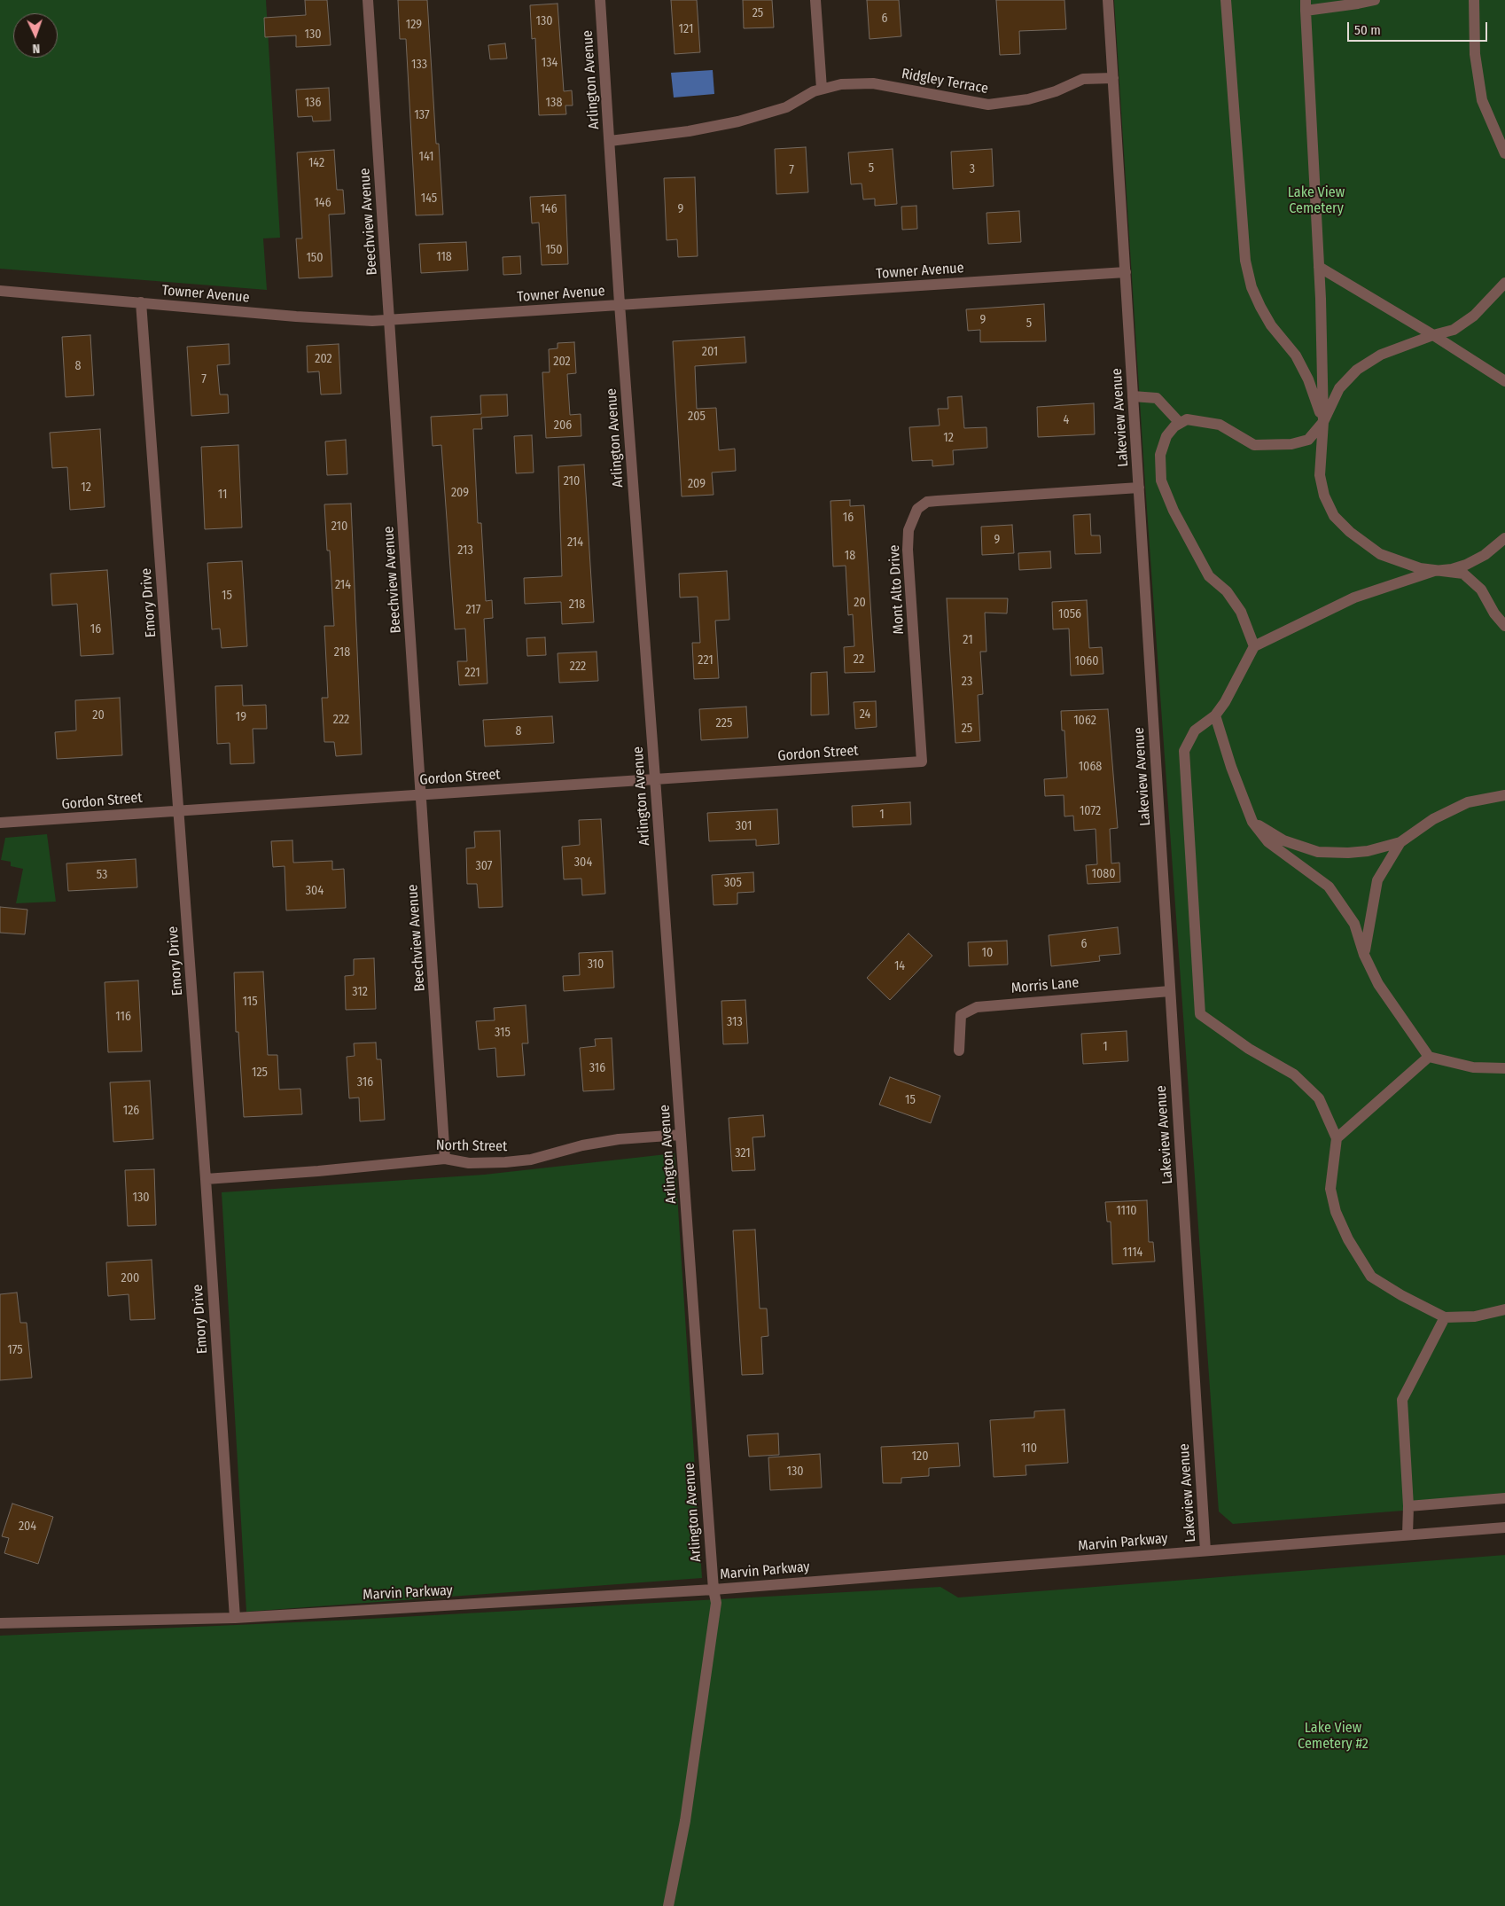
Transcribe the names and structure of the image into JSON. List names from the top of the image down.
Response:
{
  "streets": {
    "street": [
      "Arlington Avenue",
      "Ridgley Terrace",
      "Beechview Avenue",
      "Towner Avenue",
      "Lakeview Avenue",
      "Mont Alto Drive",
      "Emory Drive",
      "Gordon Street",
      "Morris Lane",
      "North Street",
      "Marvin Parkway"
    ]
  },
  "crossings": [
    ["Arlington Avenue", "Ridgley Terrace"],
    ["Arlington Avenue", "Towner Avenue"],
    ["Arlington Avenue", "Gordon Street"],
    ["Arlington Avenue", "North Street"],
    ["Arlington Avenue", "Marvin Parkway"],
    ["Ridgley Terrace", "Lakeview Avenue"],
    ["Beechview Avenue", "Towner Avenue"],
    ["Beechview Avenue", "Gordon Street"],
    ["Beechview Avenue", "North Street"],
    ["Towner Avenue", "Lakeview Avenue"],
    ["Towner Avenue", "Emory Drive"],
    ["Lakeview Avenue", "Mont Alto Drive"],
    ["Lakeview Avenue", "Morris Lane"],
    ["Lakeview Avenue", "Marvin Parkway"],
    ["Mont Alto Drive", "Gordon Street"],
    ["Emory Drive", "Gordon Street"],
    ["Emory Drive", "North Street"],
    ["Emory Drive", "Marvin Parkway"]
  ],
  "parks": ["Lake View Cemetery", "Lake View Cemetery #2"],
  "house_numbers": [
    "25",
    "6",
    "130",
    "129",
    "121",
    "130",
    "134",
    "133",
    "136",
    "138",
    "137",
    "141",
    "142",
    "5",
    "3",
    "7",
    "145",
    "146",
    "146",
    "9",
    "150",
    "118",
    "150",
    "9",
    "5",
    "201",
    "202",
    "202",
    "8",
    "7",
    "205",
    "4",
    "206",
    "12",
    "210",
    "209",
    "12",
    "209",
    "11",
    "16",
    "210",
    "9",
    "214",
    "213",
    "18",
    "214",
    "15",
    "20",
    "218",
    "217",
    "1056",
    "16",
    "21",
    "218",
    "22",
    "221",
    "1060",
    "222",
    "221",
    "23",
    "24",
    "20",
    "19",
    "222",
    "1062",
    "225",
    "25",
    "8",
    "1068",
    "1072",
    "1",
    "301",
    "304",
    "307",
    "1080",
    "53",
    "305",
    "304",
    "6",
    "10",
    "310",
    "14",
    "312",
    "115",
    "116",
    "313",
    "315",
    "1",
    "316",
    "125",
    "316",
    "15",
    "126",
    "321",
    "130",
    "1110",
    "1114",
    "200",
    "175",
    "110",
    "120",
    "130",
    "204"
  ],
  "scale_bar": "50 m",
  "north": "bottom"
}
